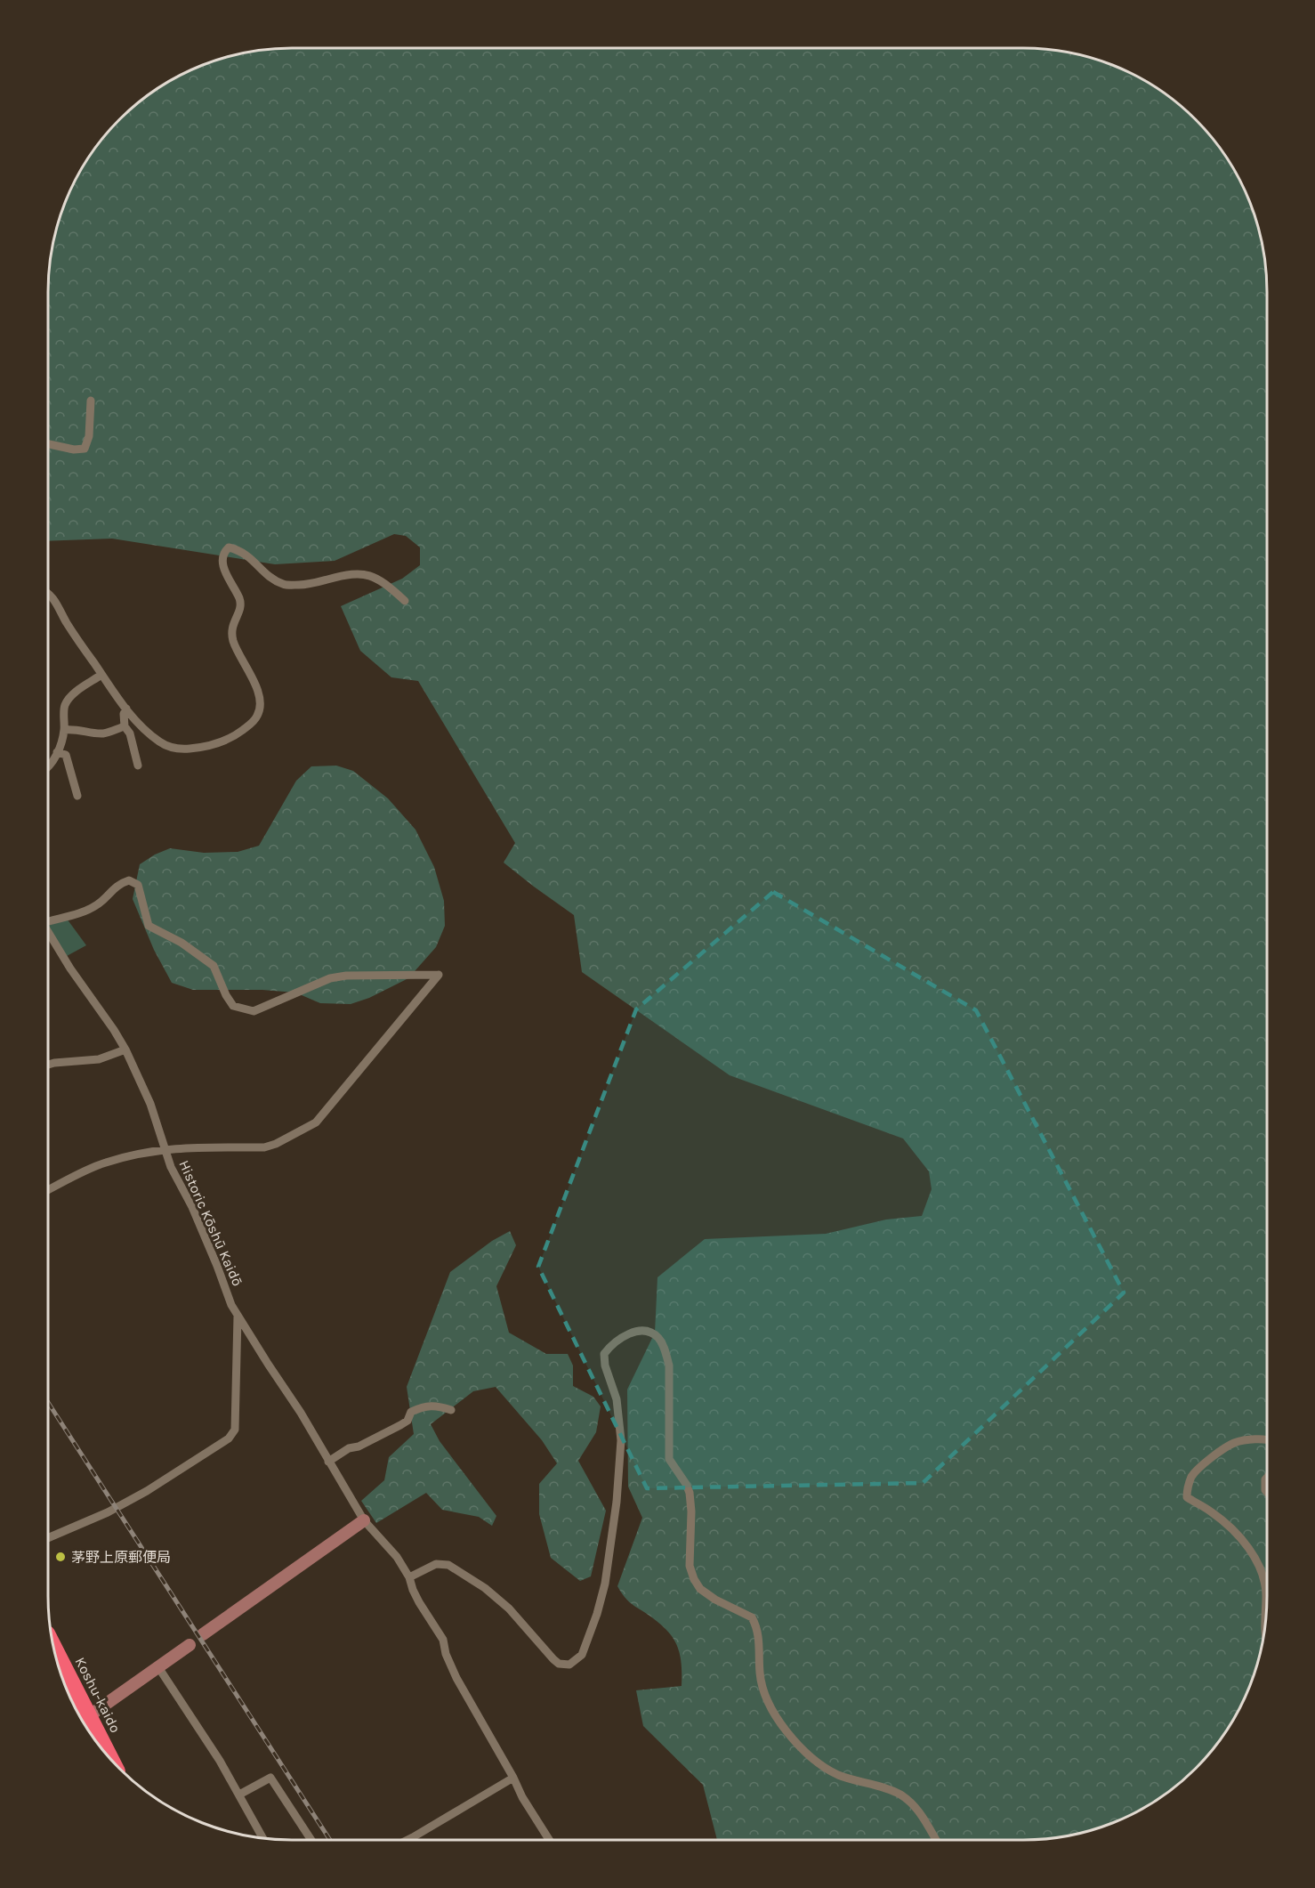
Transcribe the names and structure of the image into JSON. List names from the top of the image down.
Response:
{
  "streets": {
    "highway": ["Koshu-kaido"],
    "street": ["Historic Kōshū Kaidō"]
  },
  "places": ["茅野上原郵便局"]
}
